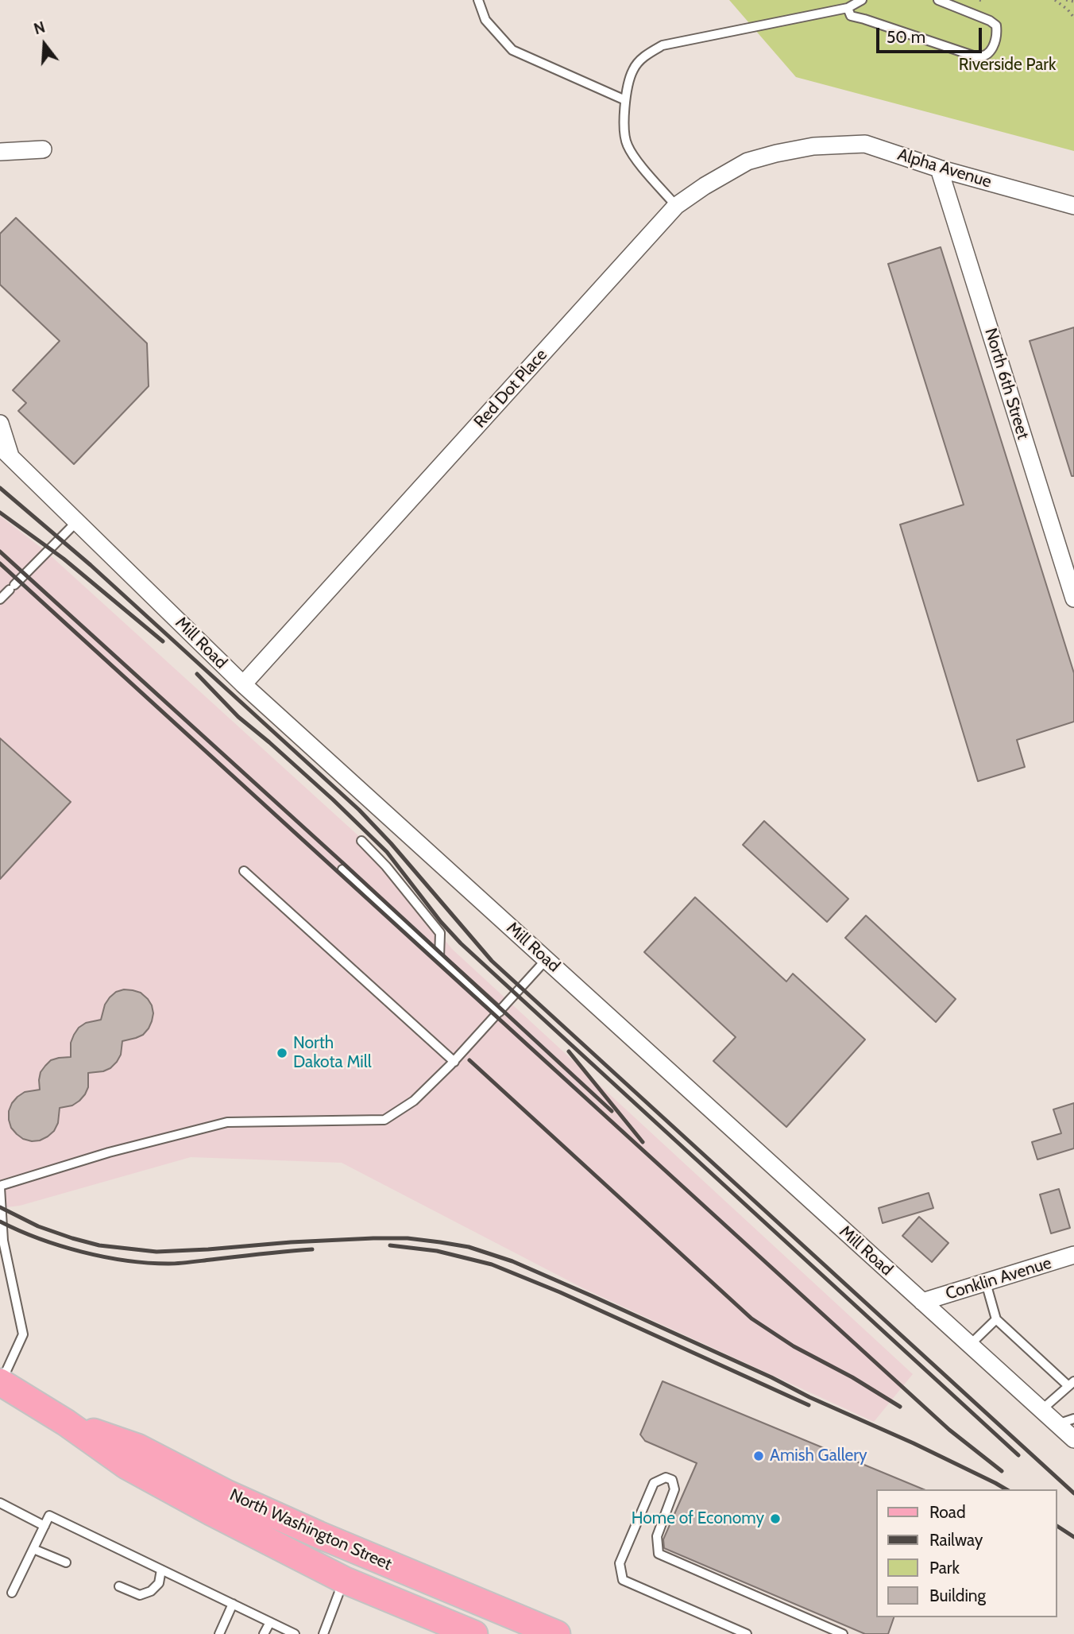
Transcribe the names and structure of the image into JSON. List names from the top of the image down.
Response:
{
  "streets": {
    "main road": ["North Washington Street"],
    "street": [
      "Alpha Avenue",
      "North 6th Street",
      "Red Dot Place",
      "Mill Road",
      "Conklin Avenue"
    ]
  },
  "crossings": [
    ["Alpha Avenue", "North 6th Street"],
    ["Alpha Avenue", "Red Dot Place"],
    ["Red Dot Place", "Mill Road"],
    ["Mill Road", "Conklin Avenue"]
  ],
  "parks": ["Riverside Park"],
  "places": ["North Dakota Mill", "Amish Gallery", "Home of Economy"],
  "legend": [
    "Road",
    "Railway",
    "Park",
    "Building"
  ],
  "scale_bar": "50 m",
  "north": "top"
}
